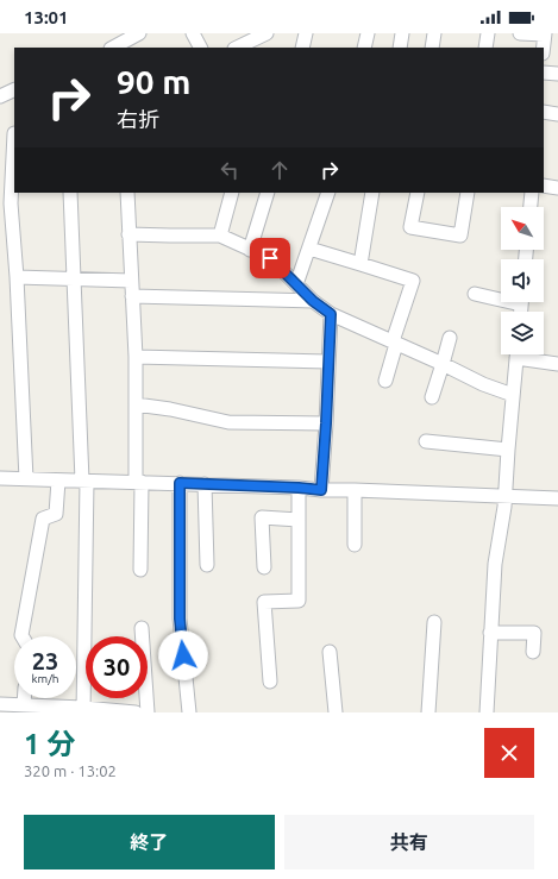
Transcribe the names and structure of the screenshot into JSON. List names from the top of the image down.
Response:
{
  "north": "top left",
  "page": {
    "status": "13:01",
    "turn": ["90 m", "右折"],
    "speed": "23 km/h",
    "limit": "30",
    "heading": ["1 分", "320 m · 13:02"],
    "buttons": ["終了", "共有"]
  }
}
